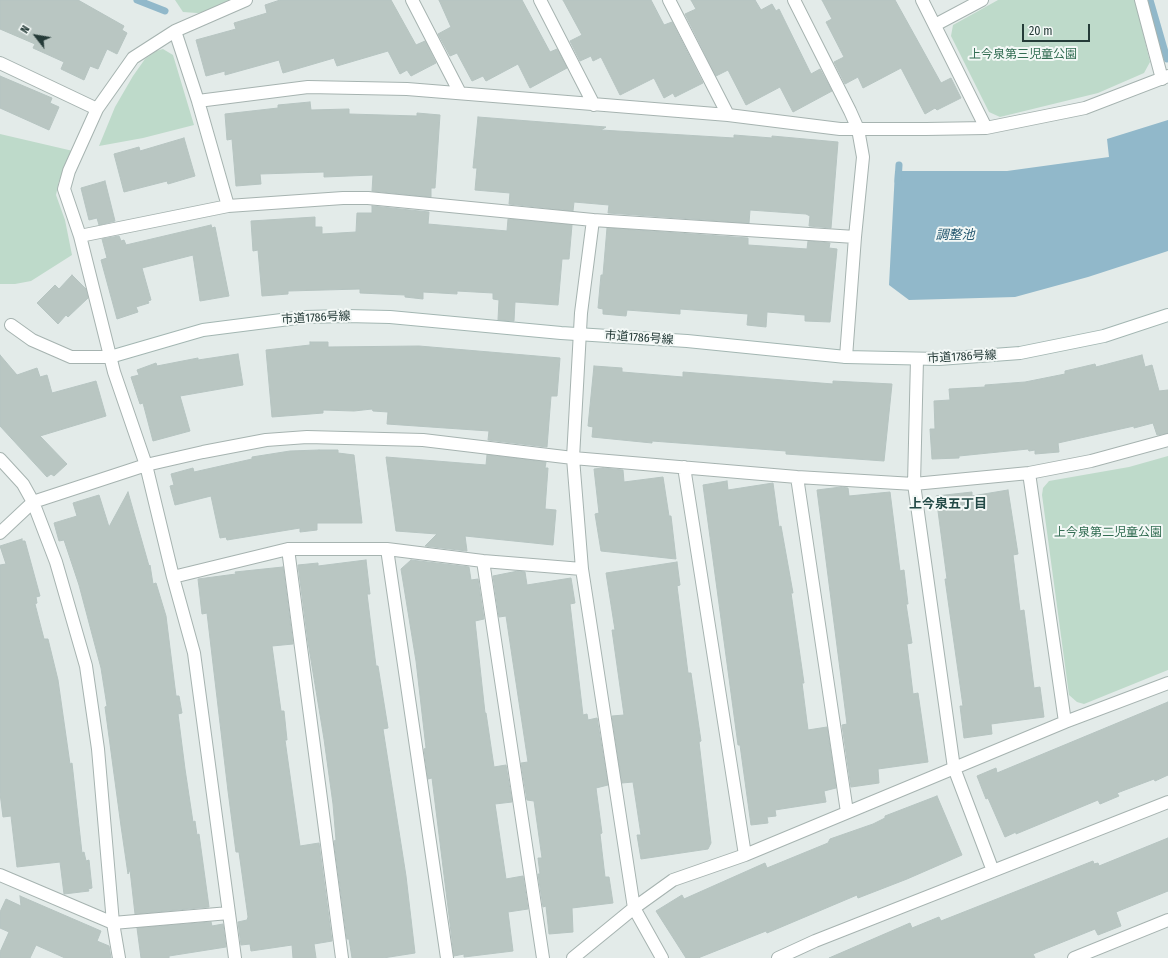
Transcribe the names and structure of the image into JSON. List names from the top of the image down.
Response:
{
  "streets": {
    "street": ["市道1786号線"]
  },
  "districts": ["上今泉五丁目"],
  "water": ["調整池"],
  "parks": ["上今泉第三児童公園", "上今泉第二児童公園"],
  "scale_bar": "20 m",
  "north": "top left"
}
